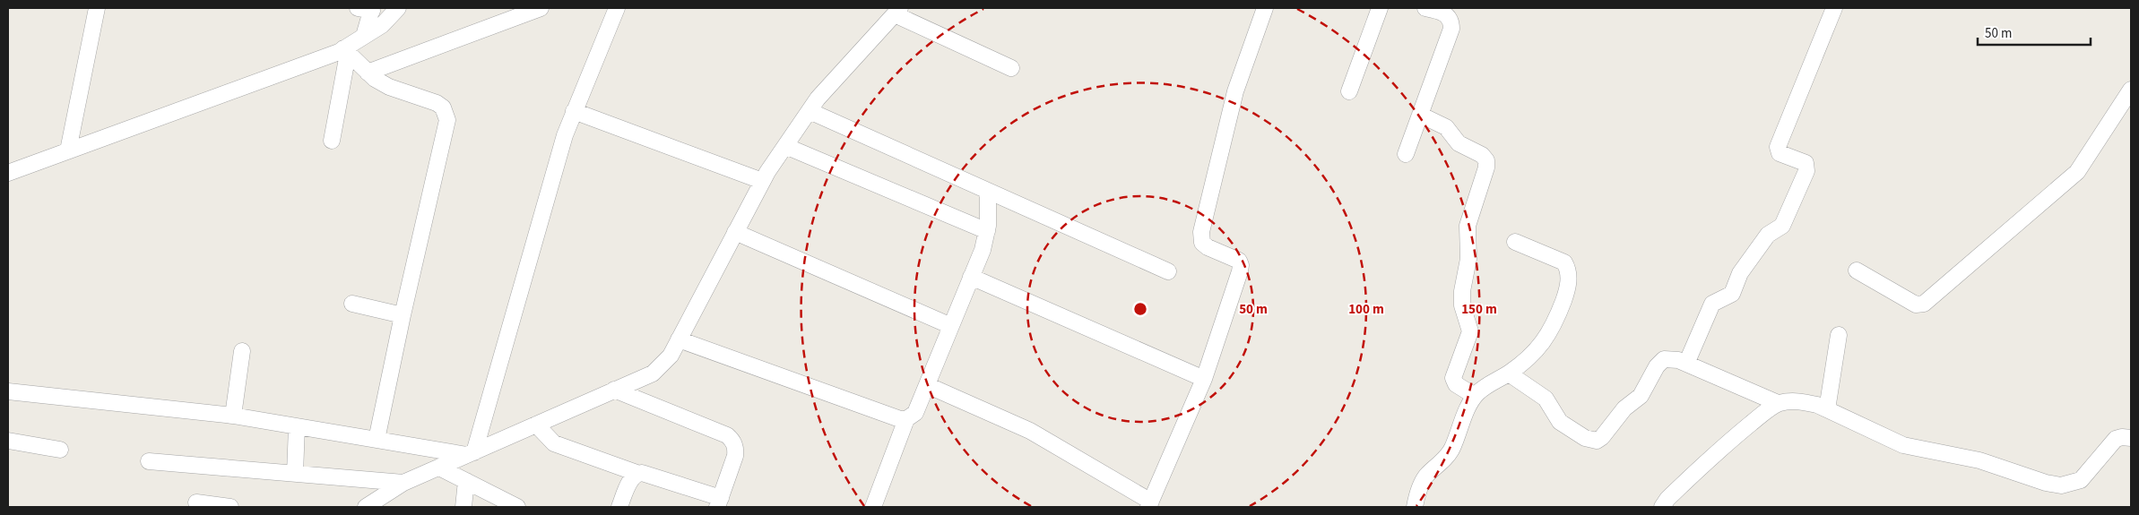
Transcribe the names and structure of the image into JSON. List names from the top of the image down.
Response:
{
  "scale_bar": "50 m",
  "rings": ["50 m", "100 m", "150 m"]
}
